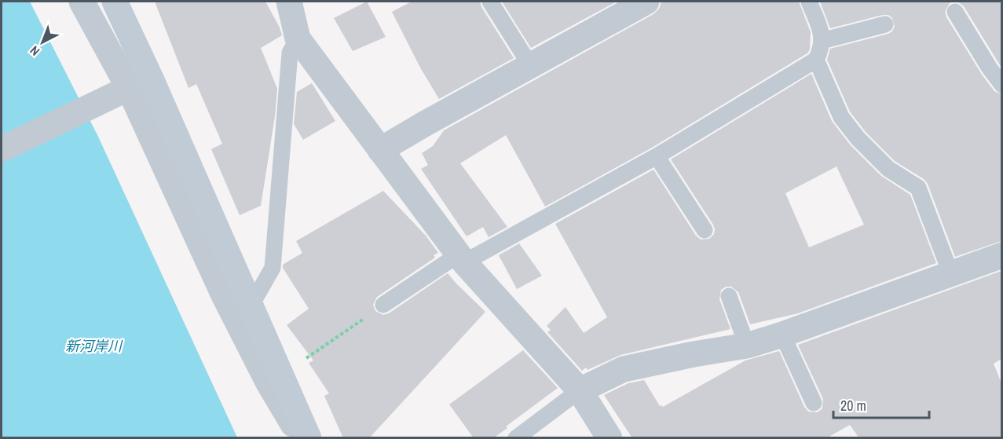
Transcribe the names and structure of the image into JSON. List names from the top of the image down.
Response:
{
  "water": ["新河岸川"],
  "scale_bar": "20 m",
  "north": "bottom left"
}
